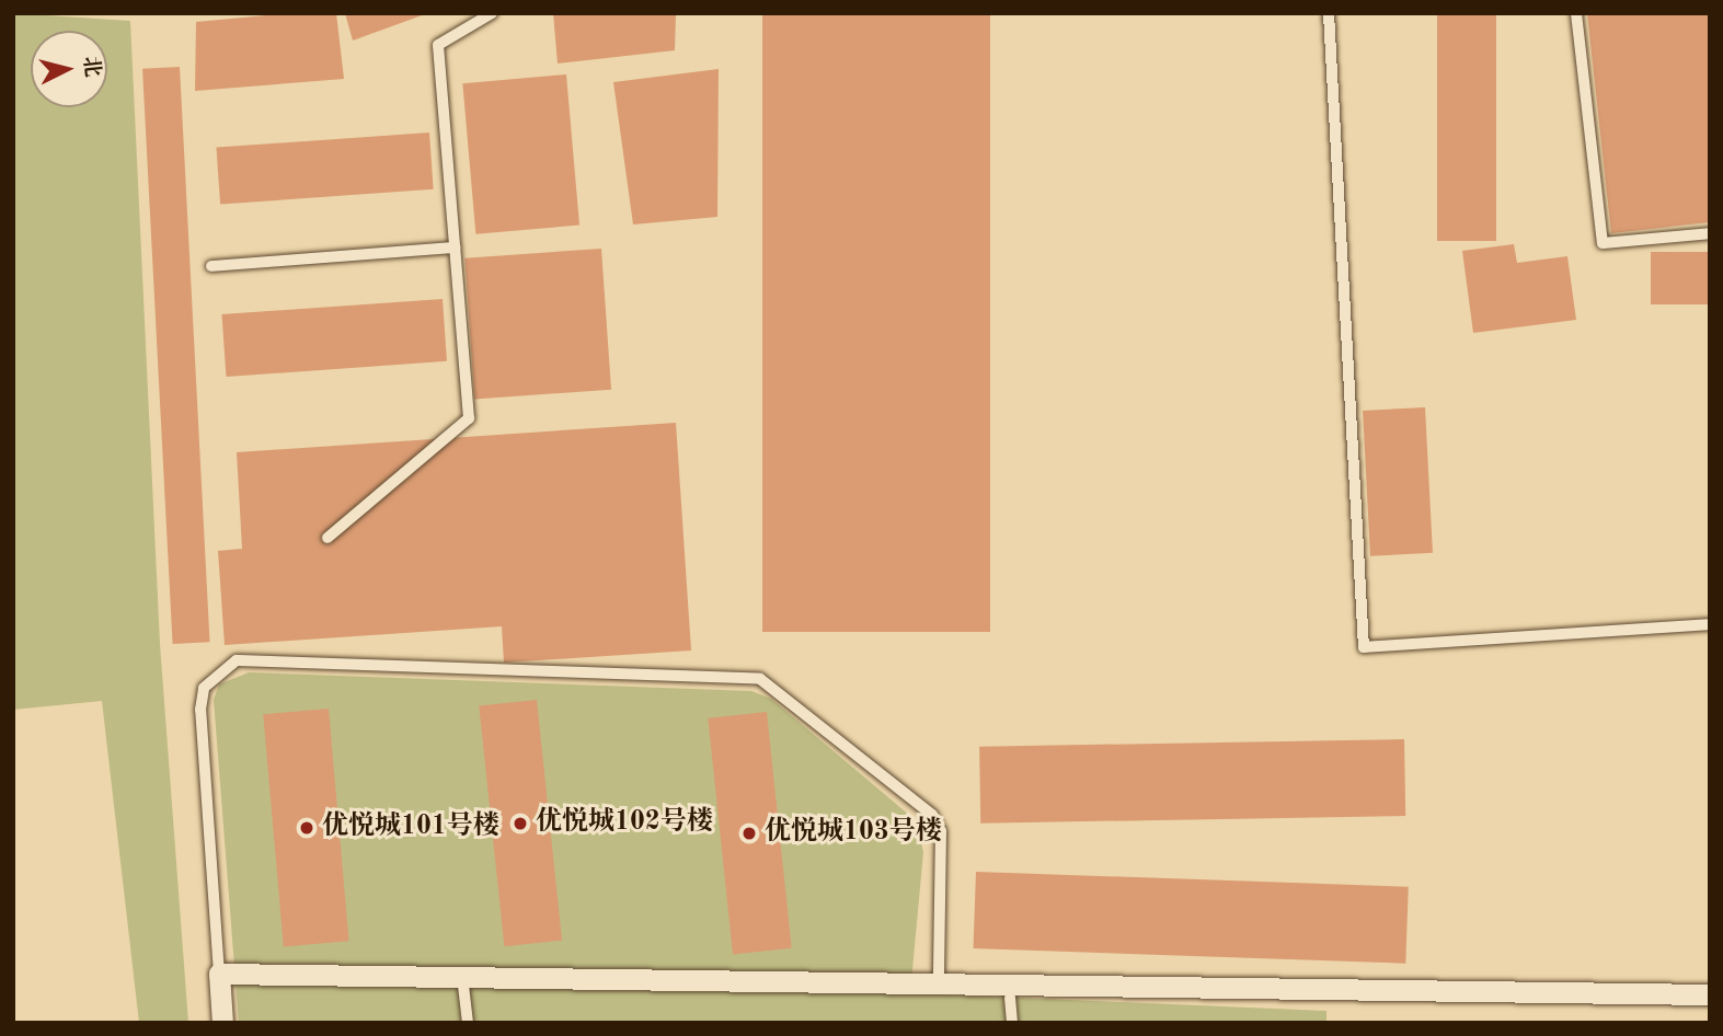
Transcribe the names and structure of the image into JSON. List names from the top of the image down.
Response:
{
  "places": ["优悦城102号楼", "优悦城101号楼", "优悦城103号楼"],
  "north": "right"
}
